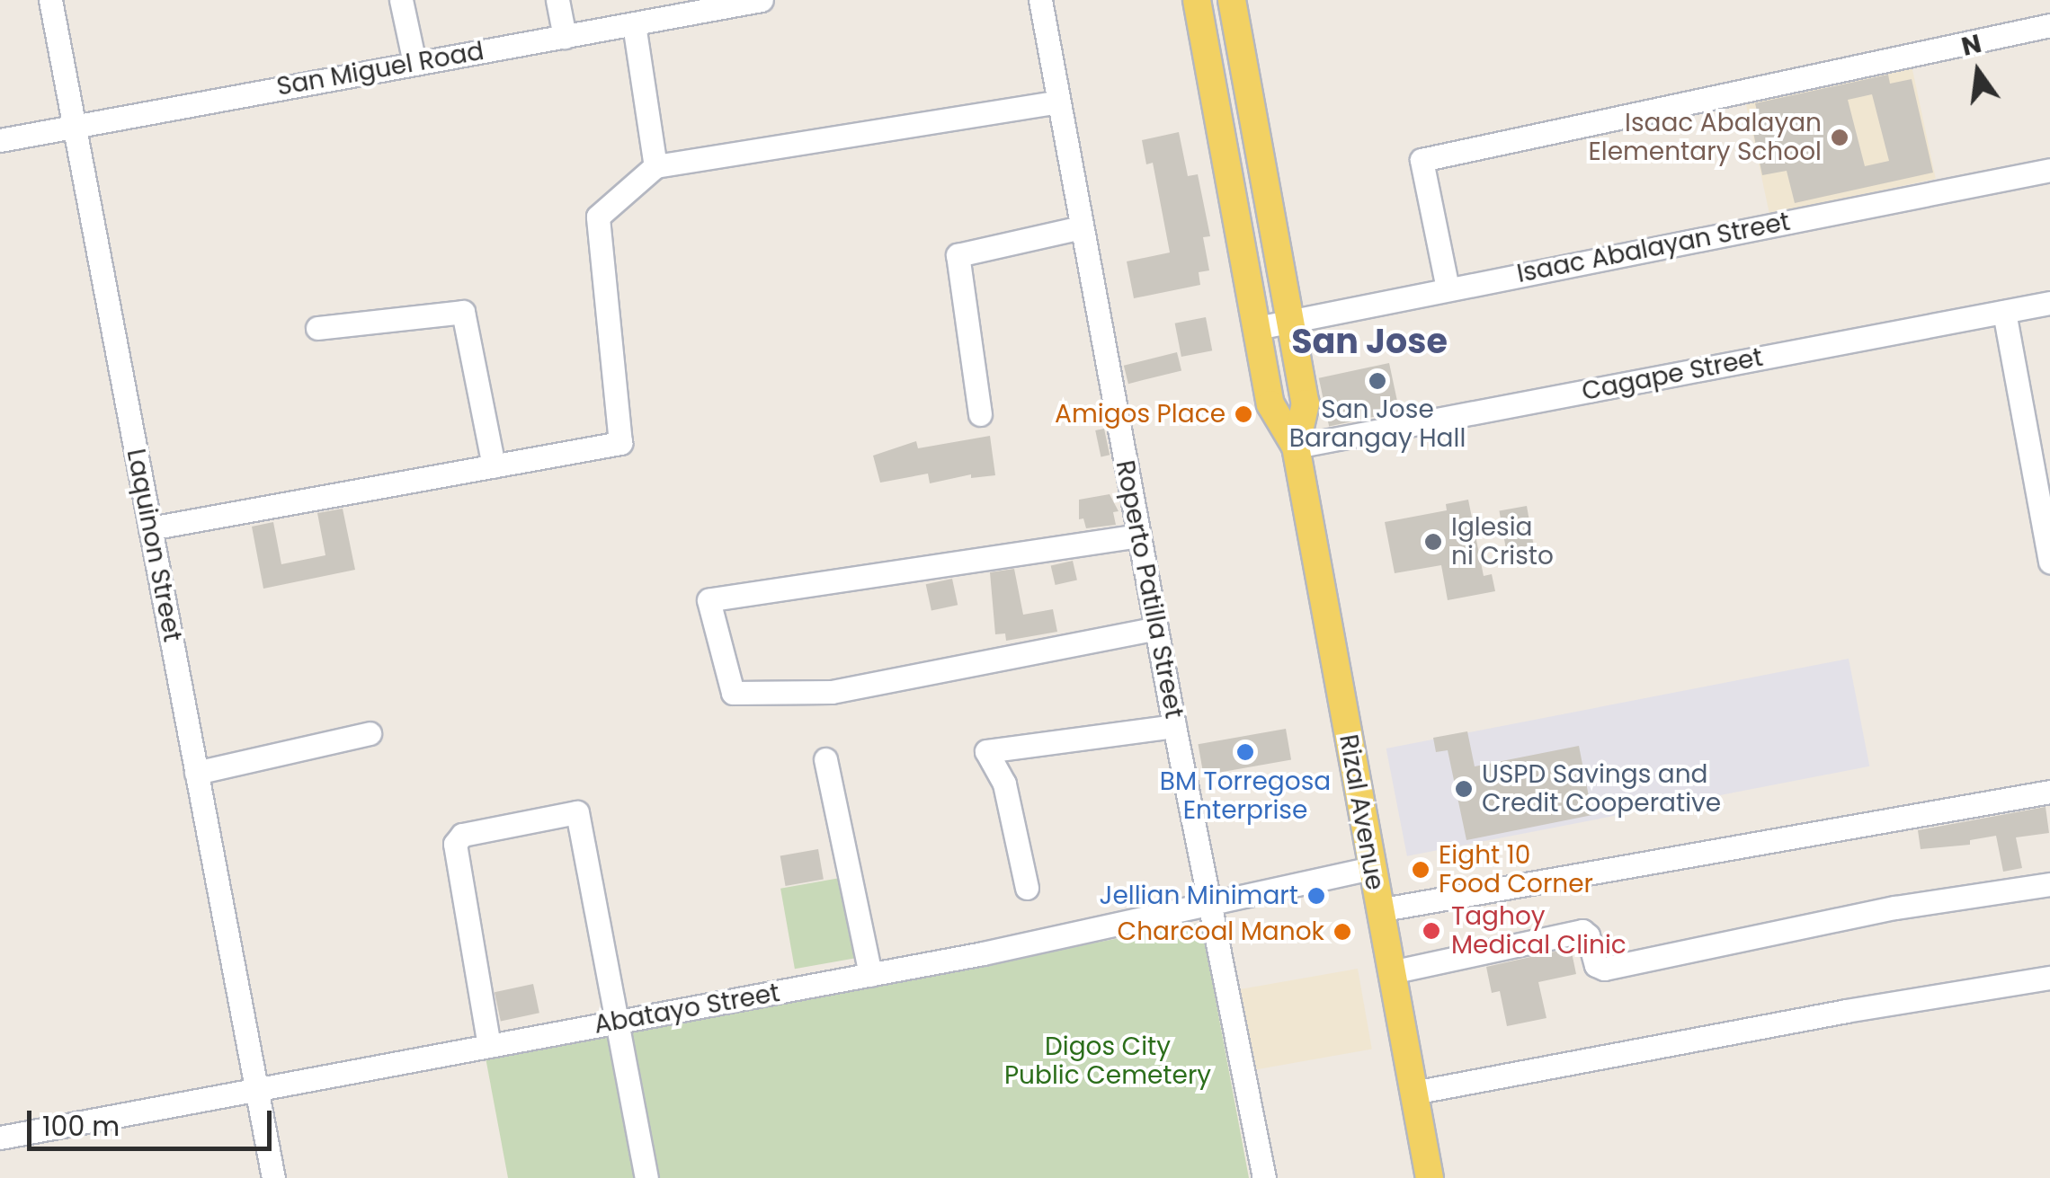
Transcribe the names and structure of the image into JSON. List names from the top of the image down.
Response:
{
  "streets": {
    "main road": ["Rizal Avenue"],
    "street": [
      "San Miguel Road",
      "Isaac Abalayan Street",
      "Cagape Street",
      "Laquinon Street",
      "Roperto Patilla Street",
      "Abatayo Street"
    ]
  },
  "crossings": [
    ["San Miguel Road", "Laquinon Street"],
    ["Isaac Abalayan Street", "Rizal Avenue"],
    ["Cagape Street", "Rizal Avenue"],
    ["Laquinon Street", "Abatayo Street"],
    ["Roperto Patilla Street", "Abatayo Street"],
    ["Rizal Avenue", "Abatayo Street"]
  ],
  "districts": ["San Jose"],
  "parks": ["Digos City Public Cemetery"],
  "places": [
    "Isaac Abalayan Elementary School",
    "San Jose Barangay Hall",
    "Amigos Place",
    "Iglesia ni Cristo",
    "BM Torregosa Enterprise",
    "USPD Savings and Credit Cooperative",
    "Eight 10 Food Corner",
    "Jellian Minimart",
    "Taghoy Medical Clinic",
    "Charcoal Manok"
  ],
  "scale_bar": "100 m",
  "north": "top"
}
